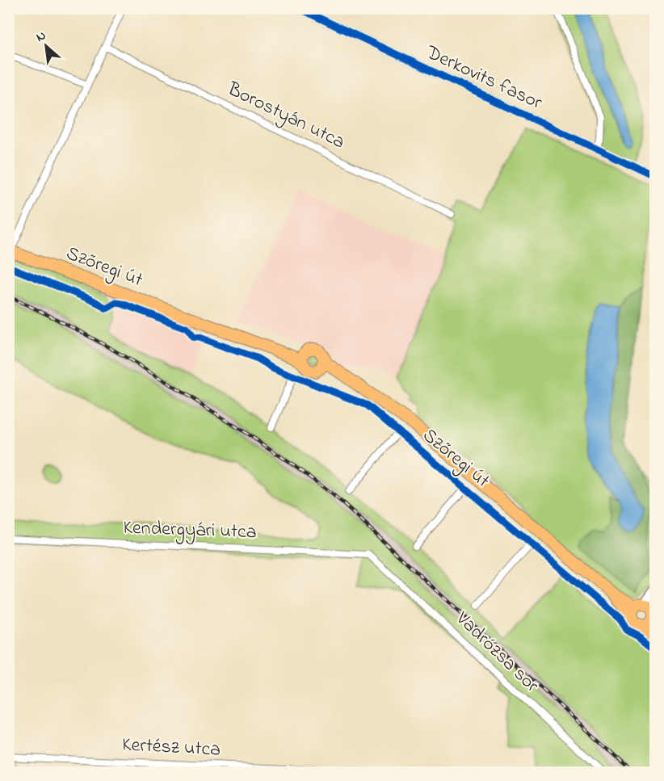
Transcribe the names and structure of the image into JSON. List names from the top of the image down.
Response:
{
  "streets": {
    "main road": ["Szőregi út"],
    "street": [
      "Derkovits fasor",
      "Borostyán utca",
      "Kendergyári utca",
      "Vadrózsa sor",
      "Kertész utca"
    ]
  },
  "crossings": [
    ["Kendergyári utca", "Vadrózsa sor"]
  ],
  "north": "top left"
}
